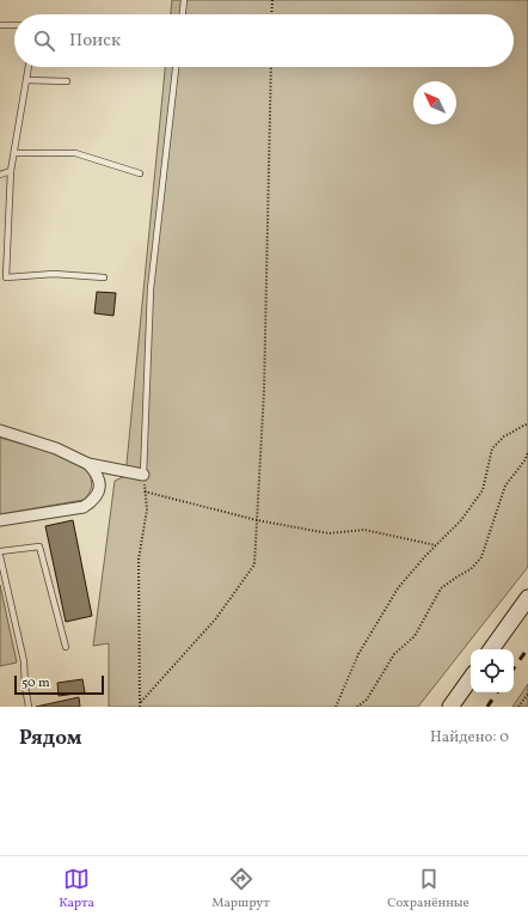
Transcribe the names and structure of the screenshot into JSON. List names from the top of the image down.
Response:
{
  "scale_bar": "50 m",
  "north": "top left",
  "page": {
    "search": "Поиск",
    "scale": "50 m",
    "heading": ["Рядом", "Найдено: 0"],
    "nav": ["Карта", "Маршрут", "Сохранённые"]
  }
}
